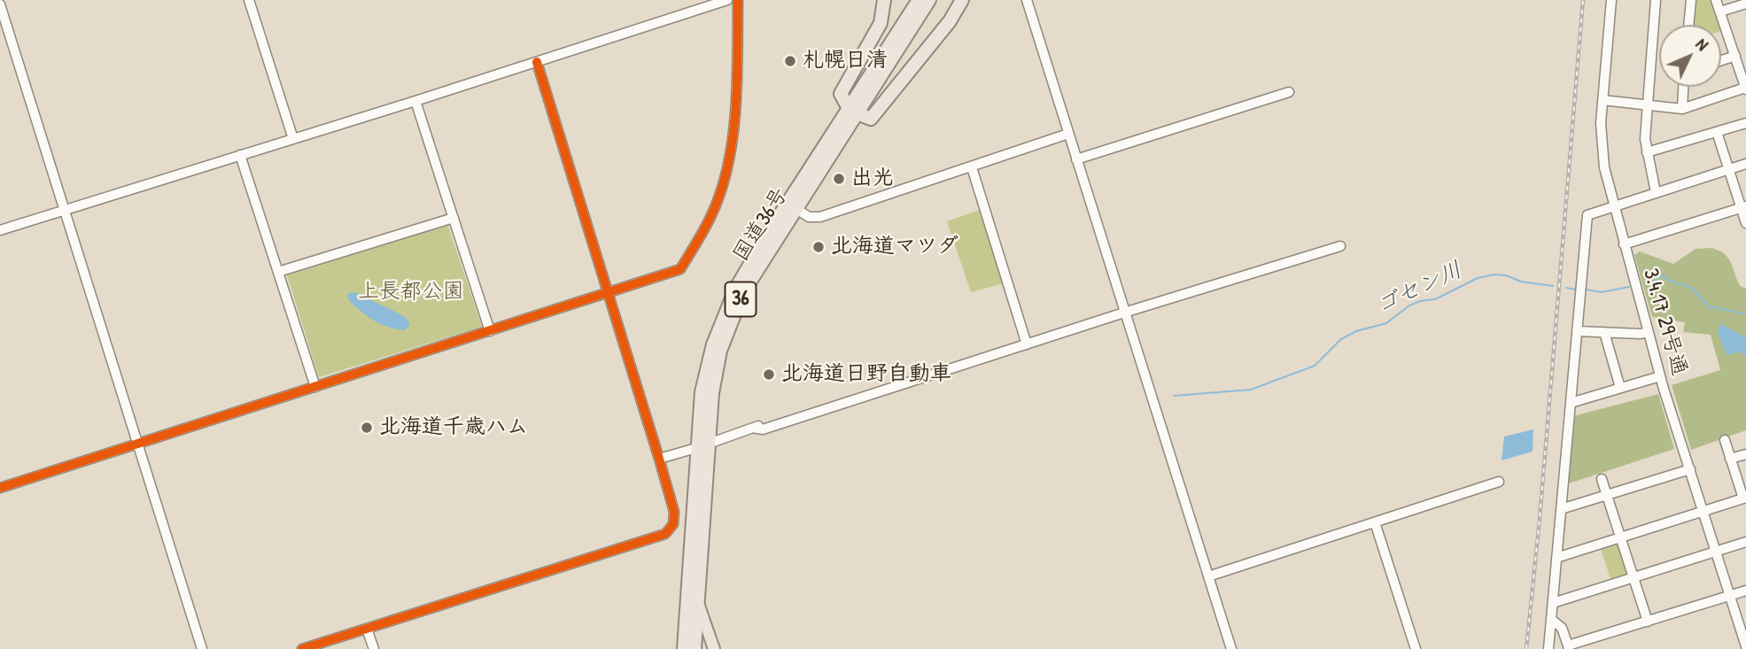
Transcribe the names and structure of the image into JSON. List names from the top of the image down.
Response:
{
  "streets": {
    "highway": ["国道36号", "36"],
    "street": ["3.4.17 29号通"]
  },
  "water": ["ゴセン川"],
  "parks": ["上長都公園"],
  "places": [
    "札幌日清",
    "出光",
    "北海道マツダ",
    "北海道日野自動車",
    "北海道千歳ハム"
  ],
  "north": "top right"
}
